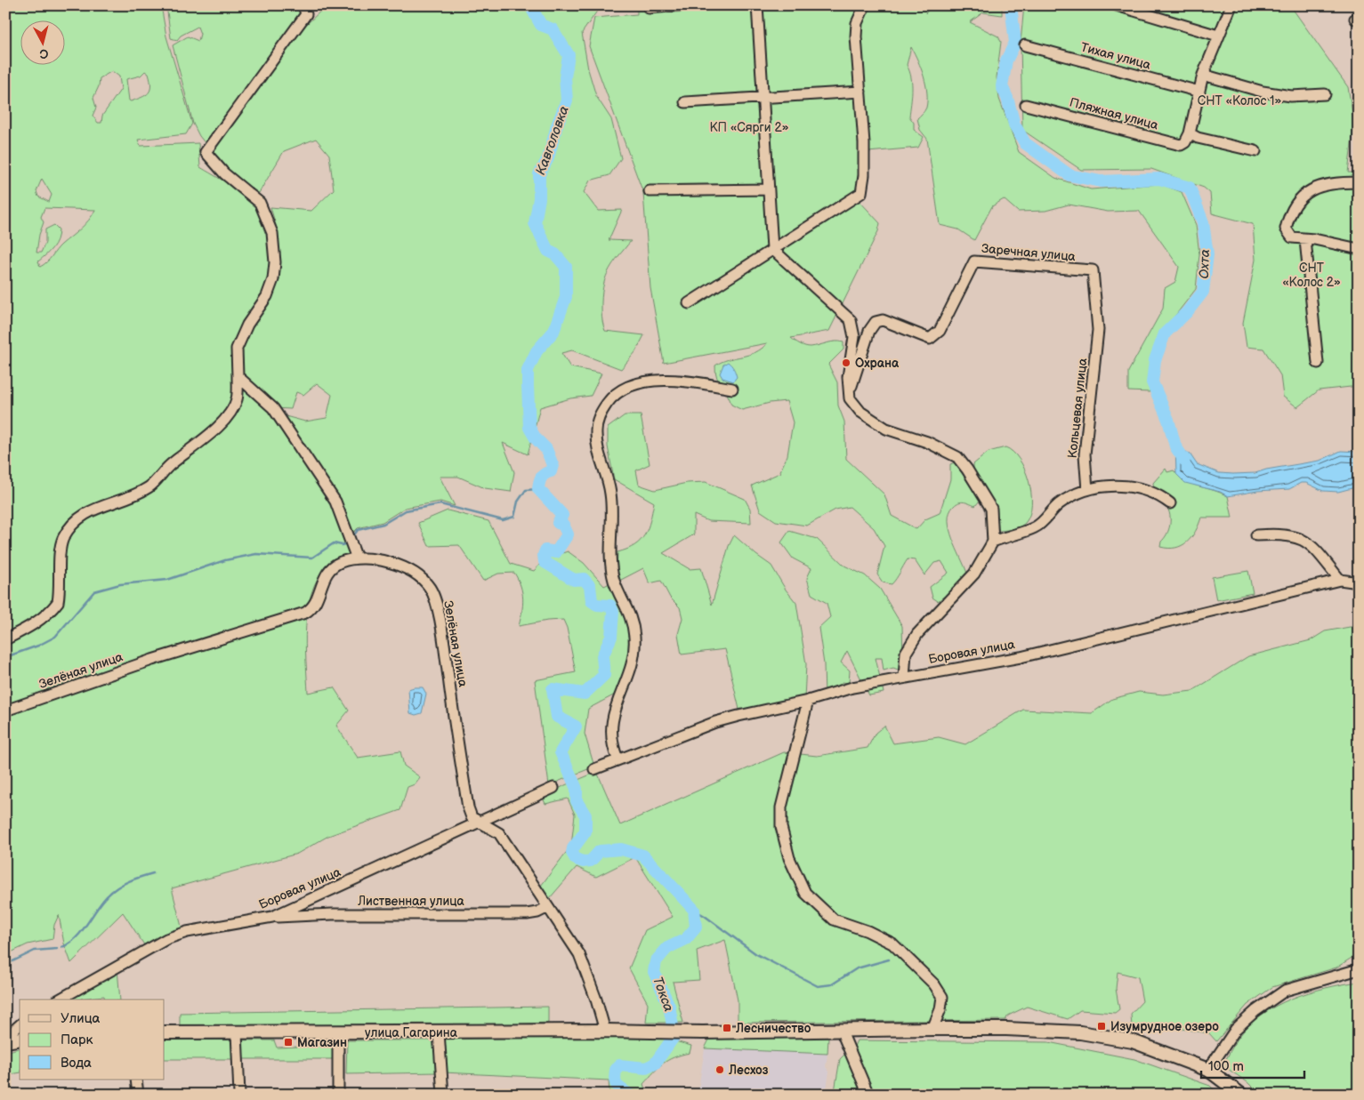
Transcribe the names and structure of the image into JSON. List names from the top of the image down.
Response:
{
  "streets": {
    "main road": ["улица Гагарина"],
    "street": [
      "Тихая улица",
      "Пляжная улица",
      "Заречная улица",
      "Кольцевая улица",
      "Зелёная улица",
      "Боровая улица",
      "Лиственная улица"
    ]
  },
  "crossings": [
    ["Заречная улица", "Кольцевая улица"],
    ["Зелёная улица", "Боровая улица"],
    ["Зелёная улица", "Лиственная улица"],
    ["Зелёная улица", "улица Гагарина"],
    ["Боровая улица", "Лиственная улица"]
  ],
  "water": ["Кавголовка", "Охта", "Токса"],
  "parks": ["СНТ «Колос 1»", "КП «Сярги 2»", "СНТ «Колос 2»"],
  "places": {
    "other": ["Охрана", "Лесхоз"],
    "transit": ["Изумрудное озеро", "Лесничество", "Магазин"]
  },
  "legend": ["Улица", "Парк", "Вода"],
  "scale_bar": "100 m",
  "north": "bottom"
}
